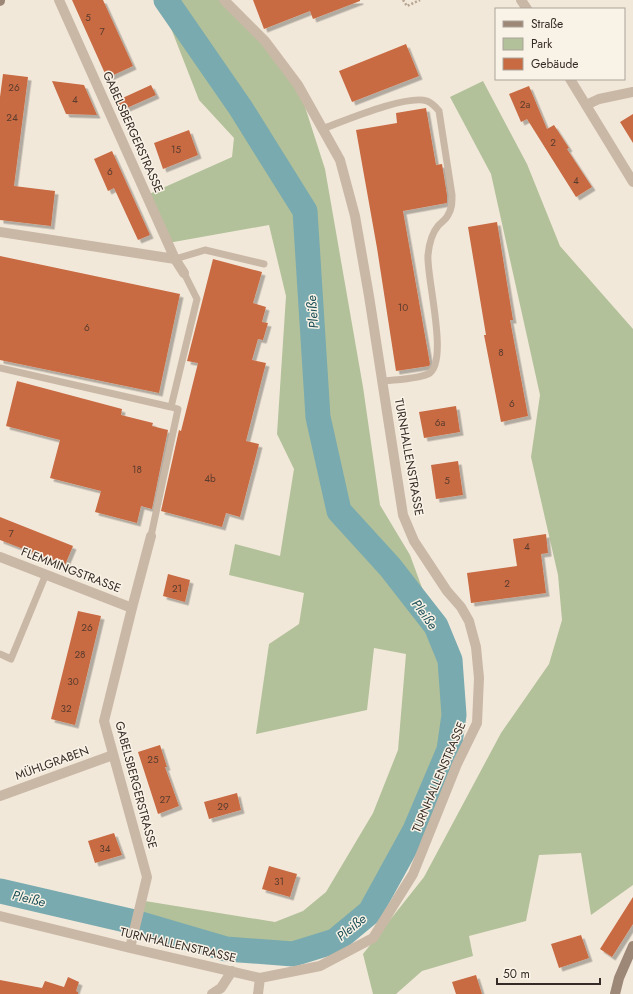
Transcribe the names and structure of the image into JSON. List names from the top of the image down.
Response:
{
  "streets": {
    "street": [
      "GABELSBERGERSTRASSE",
      "TURNHALLENSTRASSE",
      "FLEMMINGSTRASSE",
      "MÜHLGRABEN"
    ]
  },
  "crossings": [
    ["GABELSBERGERSTRASSE", "TURNHALLENSTRASSE"],
    ["GABELSBERGERSTRASSE", "FLEMMINGSTRASSE"],
    ["GABELSBERGERSTRASSE", "MÜHLGRABEN"]
  ],
  "water": ["Pleiße"],
  "house_numbers": [
    "5",
    "7",
    "26",
    "4",
    "2a",
    "24",
    "2",
    "15",
    "6",
    "4",
    "10",
    "6",
    "8",
    "6",
    "6a",
    "18",
    "4b",
    "5",
    "7",
    "4",
    "2",
    "21",
    "26",
    "28",
    "30",
    "32",
    "25",
    "27",
    "29",
    "34",
    "31"
  ],
  "legend": ["Straße", "Park", "Gebäude"],
  "scale_bar": "50 m"
}
